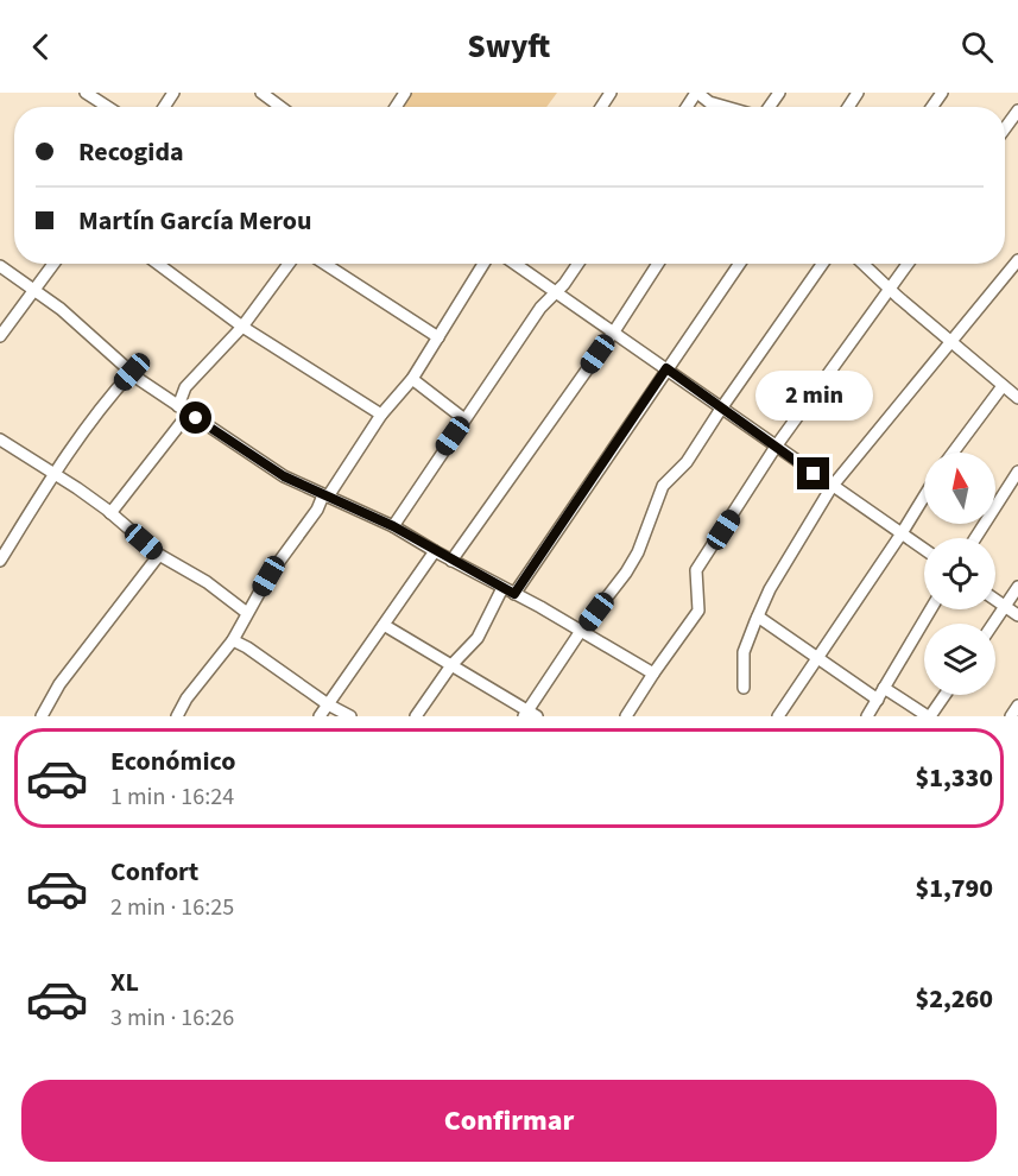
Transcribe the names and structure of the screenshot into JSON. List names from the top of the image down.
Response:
{
  "north": "top",
  "page": {
    "header": "Swyft",
    "banner": ["Recogida", "Martín García Merou"],
    "bubble": "2 min",
    "list": [
      {
        "name": "Económico",
        "note": "1 min · 16:24",
        "value": "$1,330"
      },
      {
        "name": "Confort",
        "note": "2 min · 16:25",
        "value": "$1,790"
      },
      {
        "name": "XL",
        "note": "3 min · 16:26",
        "value": "$2,260"
      }
    ],
    "buttons": "Confirmar"
  }
}
